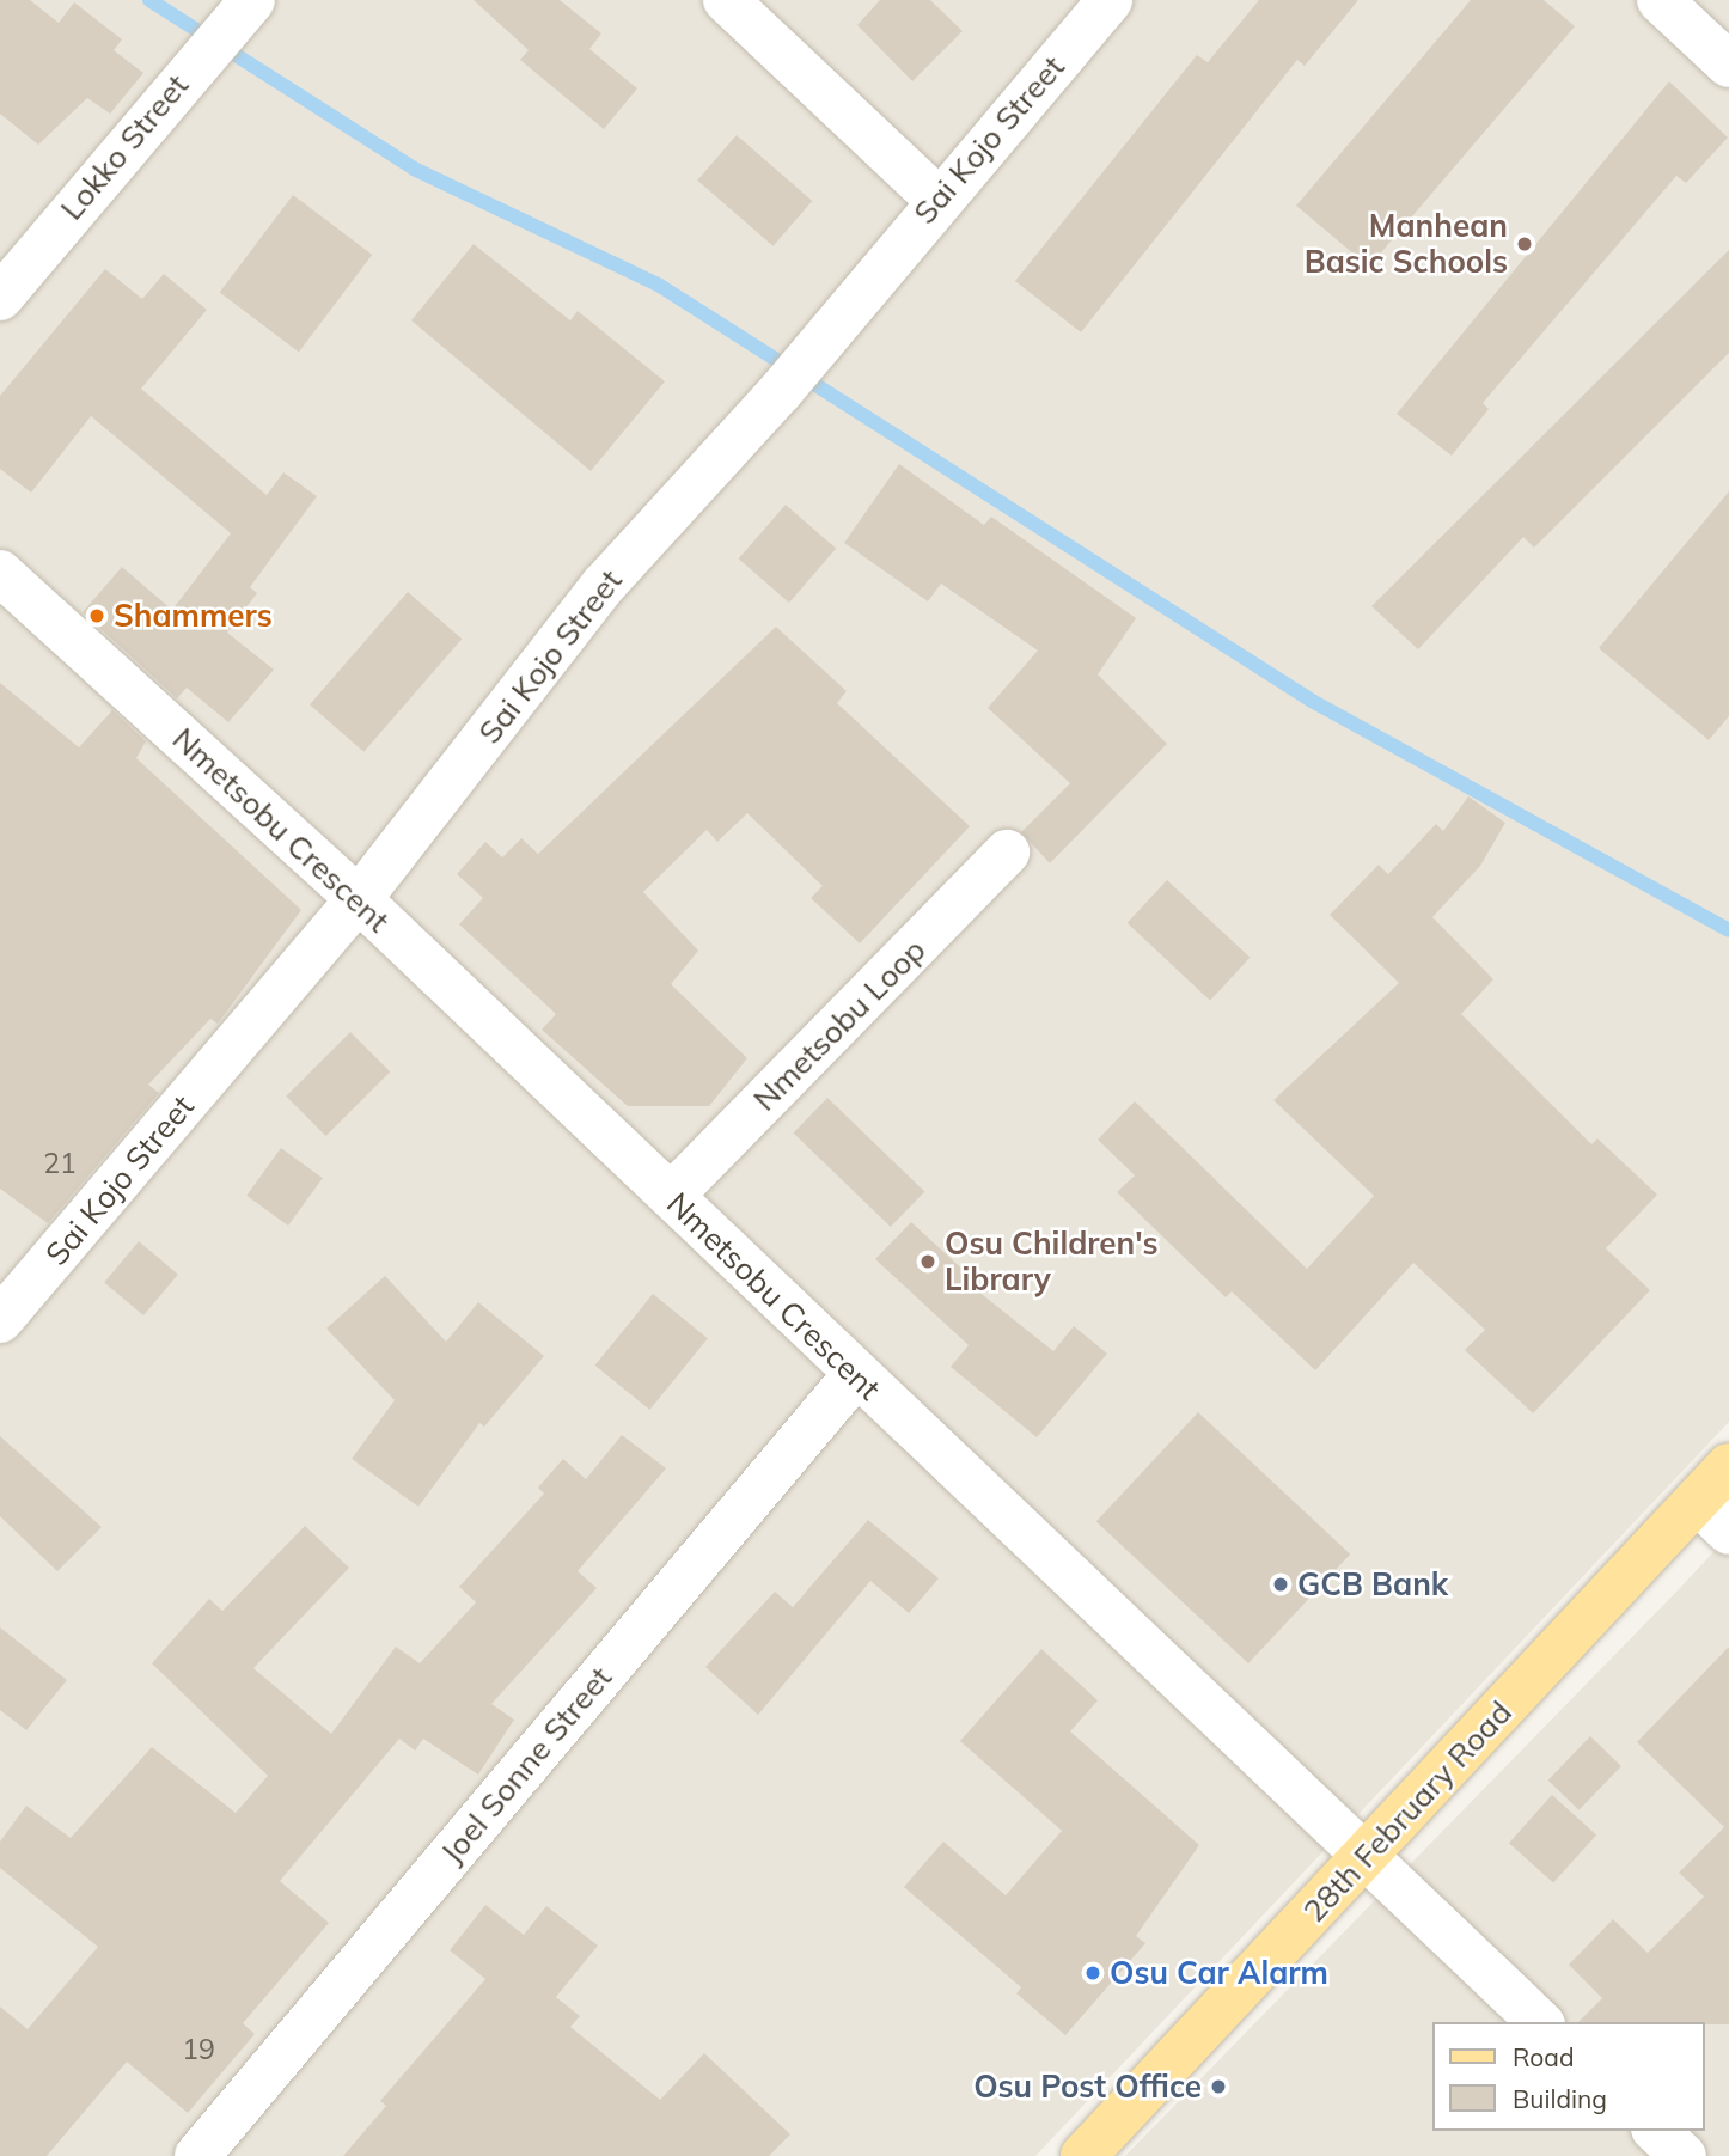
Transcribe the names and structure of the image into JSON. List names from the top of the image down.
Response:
{
  "streets": {
    "main road": ["28th February Road"],
    "street": [
      "Sai Kojo Street",
      "Lokko Street",
      "Nmetsobu Crescent",
      "Nmetsobu Loop",
      "Joel Sonne Street"
    ]
  },
  "crossings": [
    ["Sai Kojo Street", "Nmetsobu Crescent"],
    ["Nmetsobu Crescent", "Nmetsobu Loop"],
    ["Nmetsobu Crescent", "Joel Sonne Street"],
    ["Nmetsobu Crescent", "28th February Road"]
  ],
  "places": [
    "Manhean Basic Schools",
    "Shammers",
    "Osu Children's Library",
    "GCB Bank",
    "Osu Car Alarm",
    "Osu Post Office"
  ],
  "house_numbers": ["21", "19"],
  "legend": ["Road", "Building"]
}
